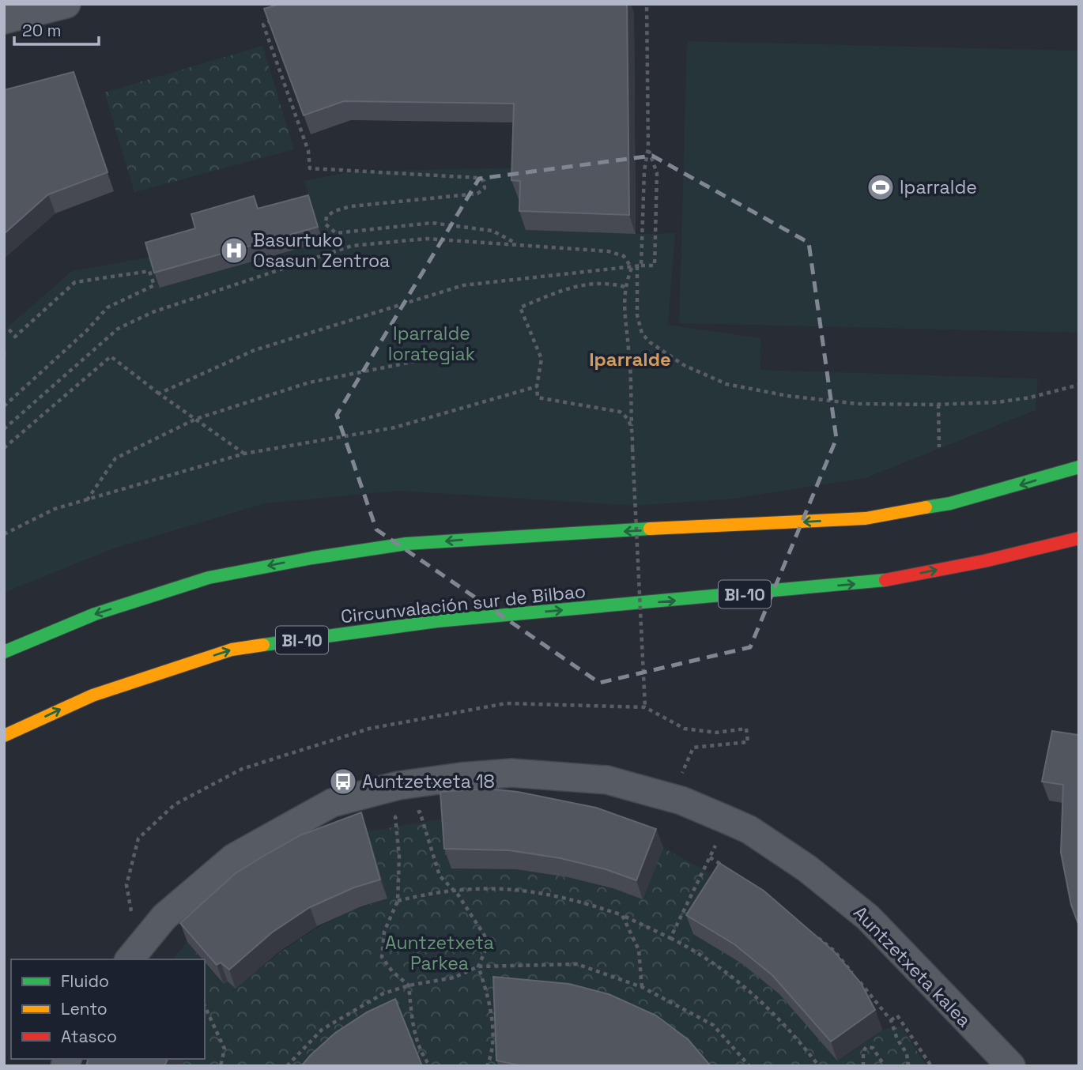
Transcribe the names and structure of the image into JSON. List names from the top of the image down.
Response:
{
  "streets": {
    "highway": ["BI-10", "Circunvalación sur de Bilbao"],
    "street": ["Auntzetxeta kalea"]
  },
  "districts": ["Iparralde"],
  "parks": ["Iparralde lorategiak", "Auntzetxeta Parkea"],
  "places": {
    "sports": ["Iparralde"],
    "hospital": ["Basurtuko Osasun Zentroa"],
    "bus stop": ["Auntzetxeta 18"]
  },
  "legend": ["Fluido", "Lento", "Atasco"],
  "scale_bar": "20 m"
}
